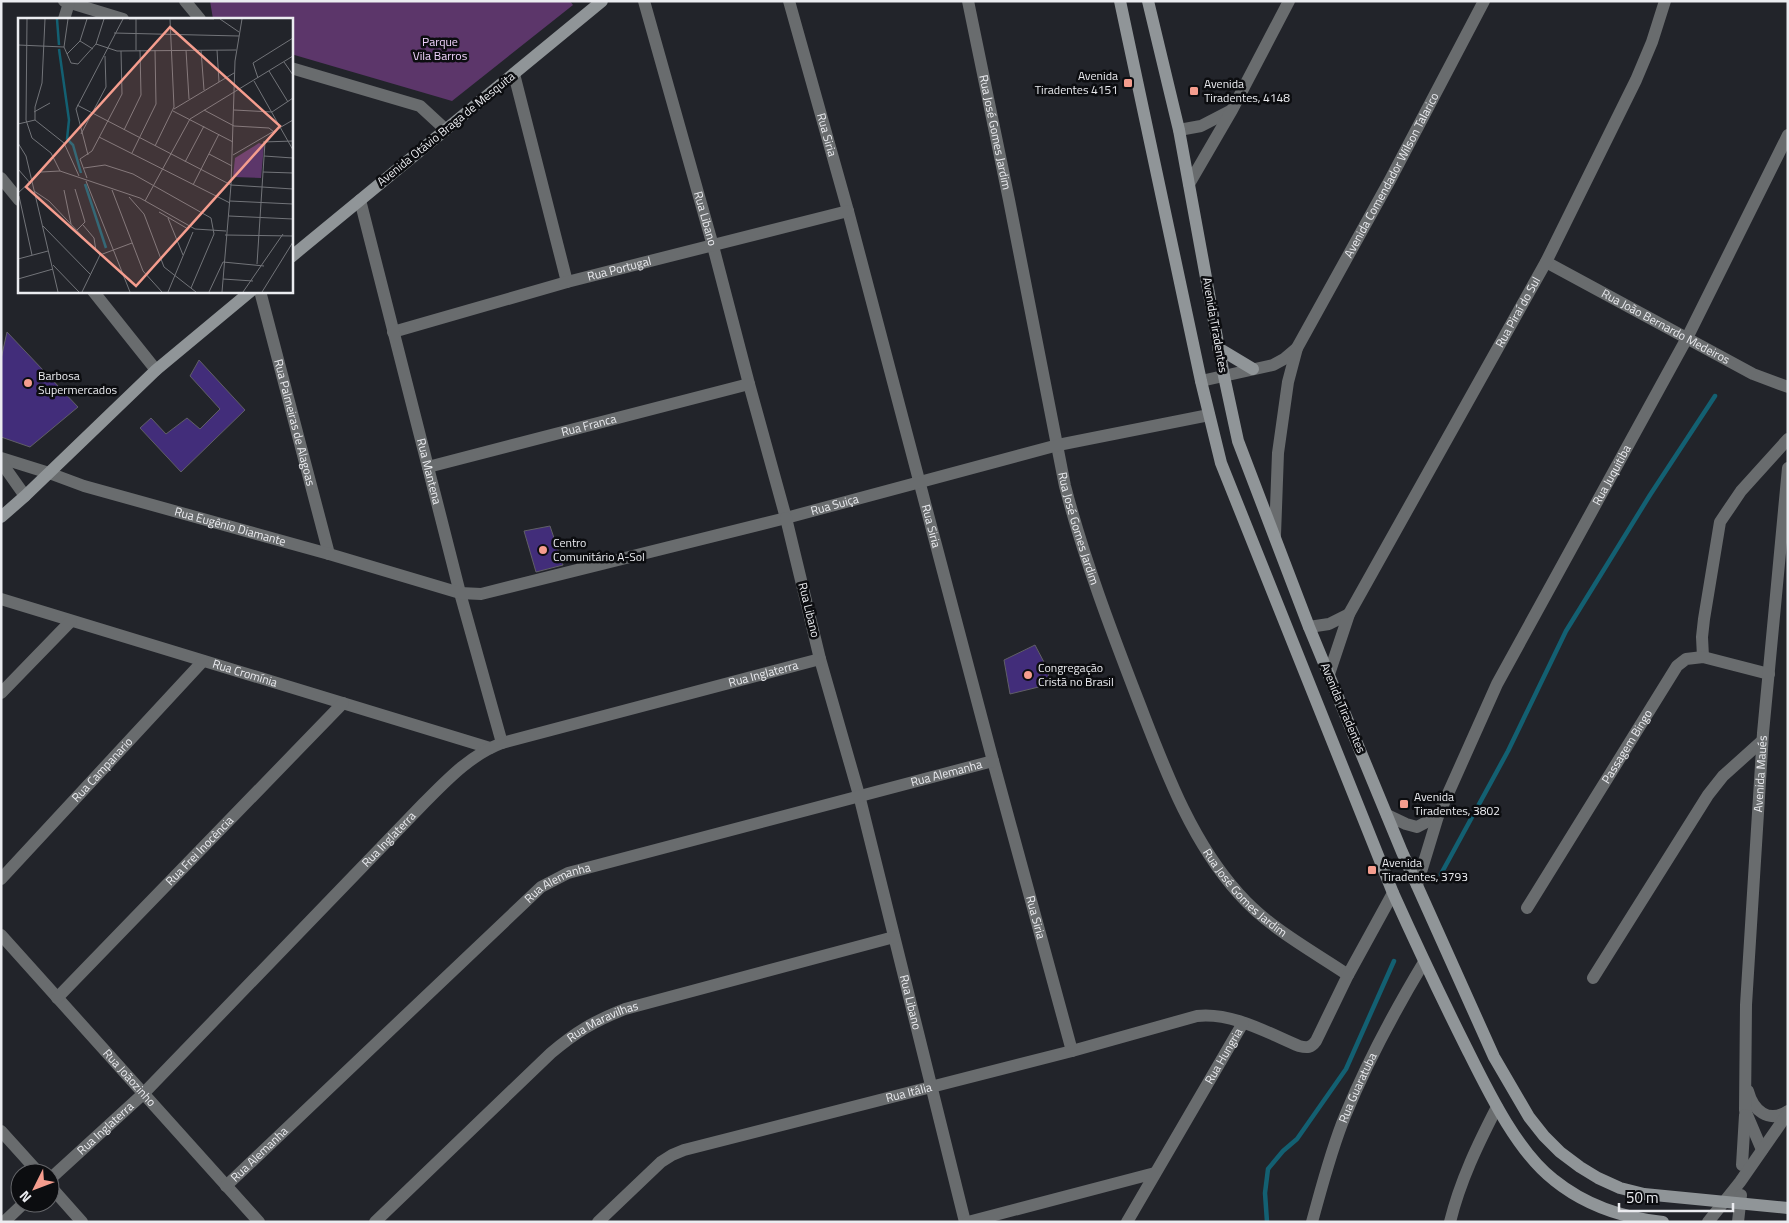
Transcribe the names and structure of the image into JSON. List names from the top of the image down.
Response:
{
  "streets": {
    "main road": ["Avenida Otávio Braga de Mesquita", "Avenida Tiradentes"],
    "street": [
      "Rua José Gomes Jardim",
      "Rua Siria",
      "Avenida Comendador Wilson Talarico",
      "Rua Libano",
      "Rua Portugal",
      "Rua Piraí do Sul",
      "Rua João Bernardo Medeiros",
      "Rua Palmeiras de Alagoas",
      "Rua Franca",
      "Rua Mantena",
      "Rua Juquitiba",
      "Rua Suiça",
      "Rua Eugênio Diamante",
      "Rua Cromínia",
      "Rua Inglaterra",
      "Passagem Bingo",
      "Rua Campanario",
      "Rua Alemanha",
      "Avenida Maués",
      "Rua Frei Inocência",
      "Rua Maravilhas",
      "Rua Hungria",
      "Rua Joãozinho",
      "Rua Guaratuba",
      "Rua Itália"
    ]
  },
  "crossings": [
    ["Avenida Otávio Braga de Mesquita", "Rua Mantena"],
    ["Rua José Gomes Jardim", "Rua Suiça"],
    ["Rua José Gomes Jardim", "Rua Hungria"],
    ["Rua Siria", "Rua Portugal"],
    ["Rua Siria", "Rua Suiça"],
    ["Rua Siria", "Rua Alemanha"],
    ["Rua Siria", "Rua Itália"],
    ["Avenida Comendador Wilson Talarico", "Avenida Tiradentes"],
    ["Rua Libano", "Rua Portugal"],
    ["Rua Libano", "Rua Franca"],
    ["Rua Libano", "Rua Suiça"],
    ["Rua Libano", "Rua Inglaterra"],
    ["Rua Libano", "Rua Alemanha"],
    ["Rua Libano", "Rua Maravilhas"],
    ["Rua Libano", "Rua Itália"],
    ["Rua Portugal", "Rua Mantena"],
    ["Rua Piraí do Sul", "Avenida Tiradentes"],
    ["Rua Piraí do Sul", "Rua João Bernardo Medeiros"],
    ["Avenida Tiradentes", "Rua Juquitiba"],
    ["Avenida Tiradentes", "Rua Suiça"],
    ["Avenida Tiradentes", "Rua Guaratuba"],
    ["Rua João Bernardo Medeiros", "Rua Juquitiba"],
    ["Rua Palmeiras de Alagoas", "Rua Eugênio Diamante"],
    ["Rua Franca", "Rua Mantena"],
    ["Rua Mantena", "Rua Suiça"],
    ["Rua Mantena", "Rua Eugênio Diamante"],
    ["Rua Mantena", "Rua Inglaterra"],
    ["Rua Suiça", "Rua Eugênio Diamante"],
    ["Rua Cromínia", "Rua Inglaterra"],
    ["Rua Cromínia", "Rua Campanario"],
    ["Rua Cromínia", "Rua Frei Inocência"],
    ["Rua Inglaterra", "Rua Joãozinho"],
    ["Rua Alemanha", "Rua Joãozinho"],
    ["Rua Frei Inocência", "Rua Joãozinho"],
    ["Rua Hungria", "Rua Itália"]
  ],
  "parks": ["Parque Vila Barros"],
  "places": {
    "transit": [
      "Avenida Tiradentes 4151",
      "Avenida Tiradentes, 4148",
      "Avenida Tiradentes, 3802",
      "Avenida Tiradentes, 3793"
    ],
    "other": ["Barbosa Supermercados", "Centro Comunitário A-Sol", "Congregação Cristã no Brasil"]
  },
  "scale_bar": "50 m",
  "north": "bottom left"
}
